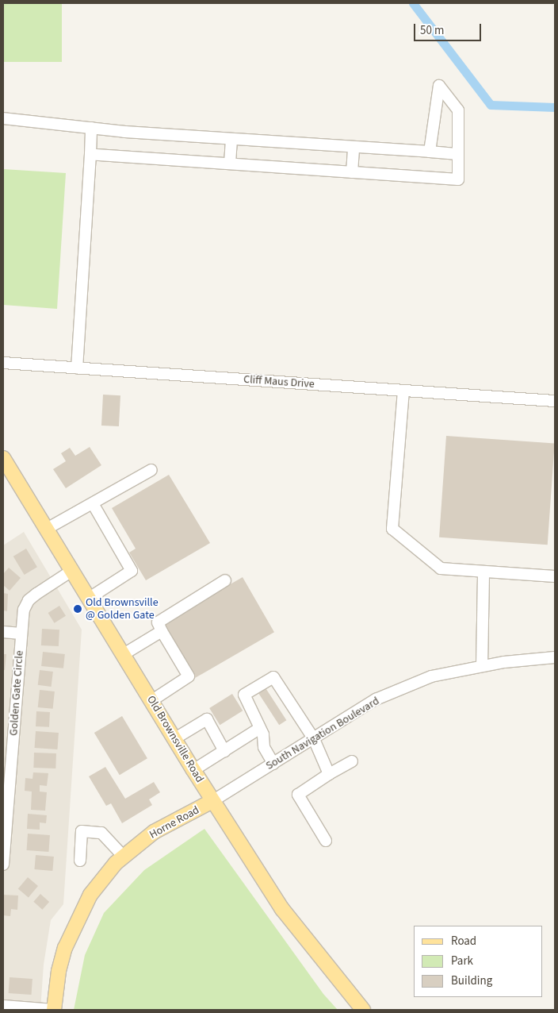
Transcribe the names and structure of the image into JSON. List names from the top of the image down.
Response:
{
  "streets": {
    "main road": ["Old Brownsville Road", "Horne Road"],
    "street": ["Cliff Maus Drive", "Golden Gate Circle", "South Navigation Boulevard"]
  },
  "crossings": [
    ["Golden Gate Circle", "Old Brownsville Road"],
    ["South Navigation Boulevard", "Old Brownsville Road"],
    ["South Navigation Boulevard", "Horne Road"],
    ["Old Brownsville Road", "Horne Road"]
  ],
  "places": ["Old Brownsville @ Golden Gate"],
  "legend": ["Road", "Park", "Building"],
  "scale_bar": "50 m"
}
